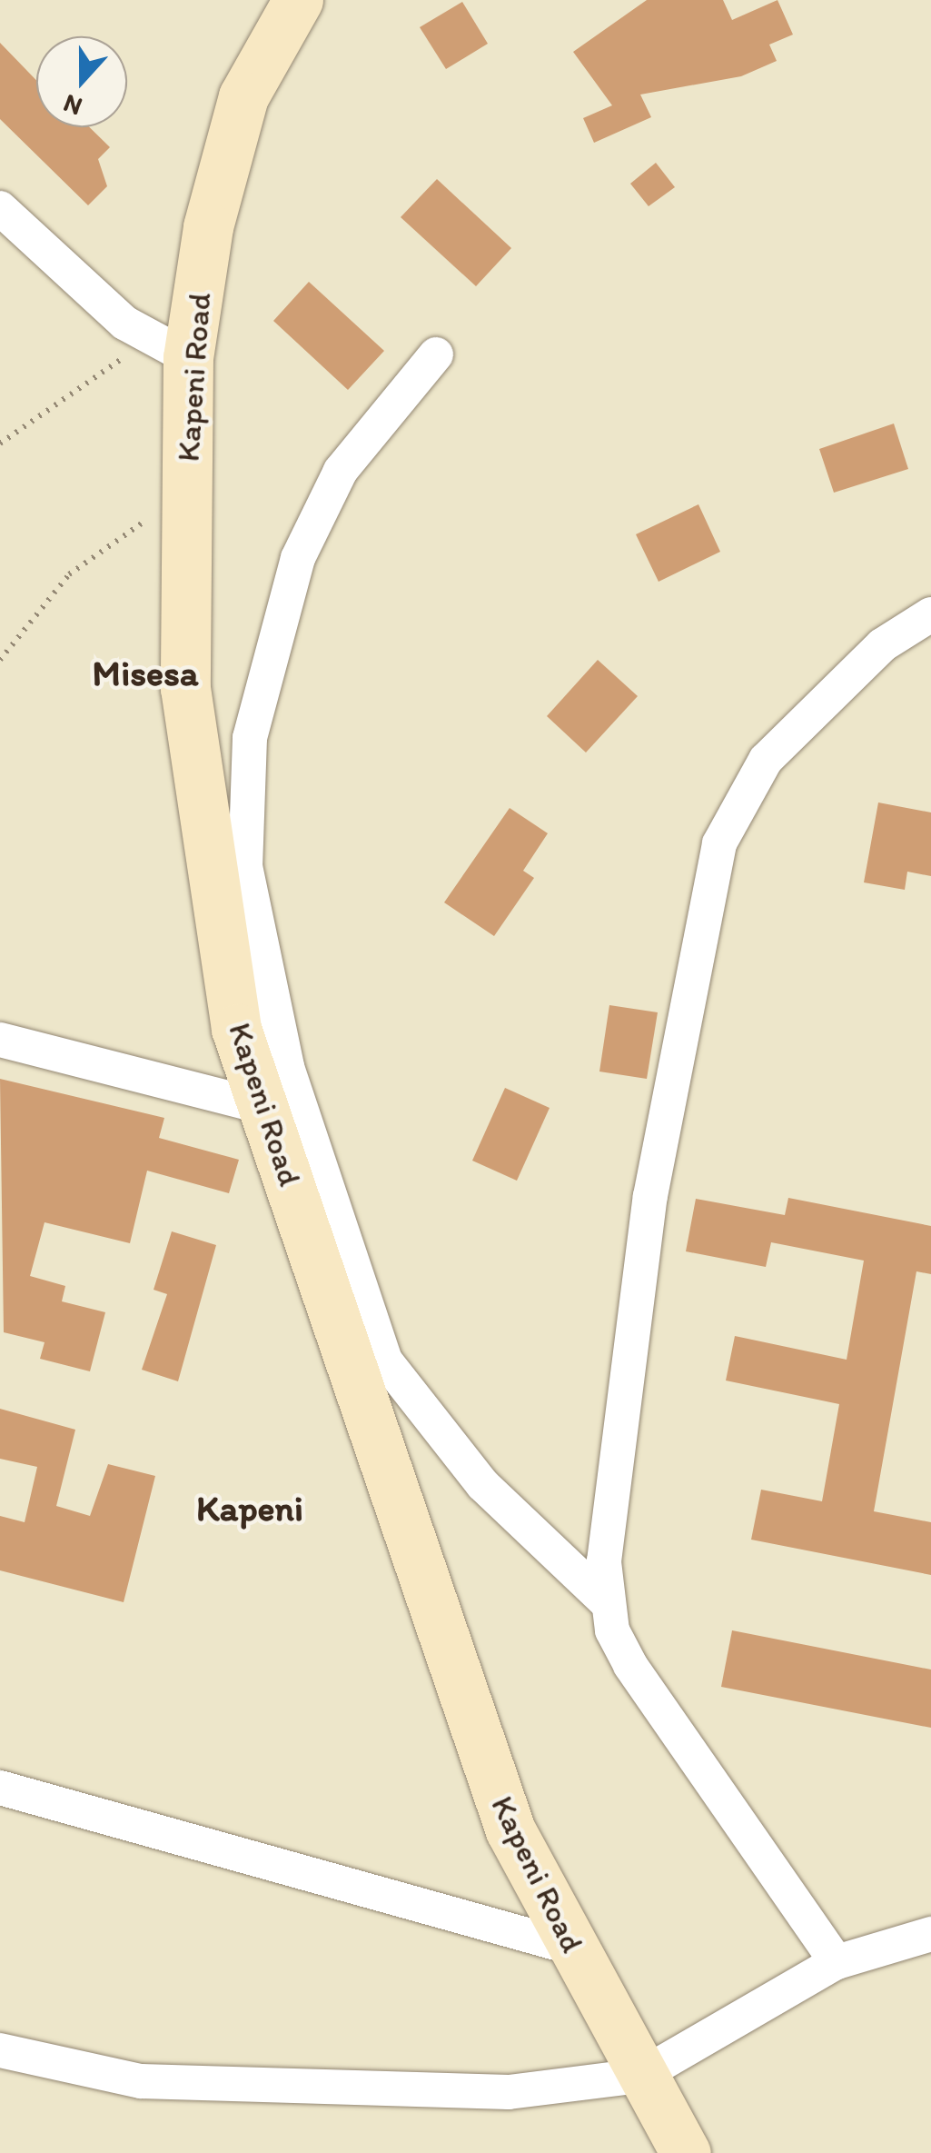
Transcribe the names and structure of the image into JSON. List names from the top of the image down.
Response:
{
  "streets": {
    "main road": ["Kapeni Road"]
  },
  "districts": ["Misesa", "Kapeni"],
  "north": "bottom"
}
